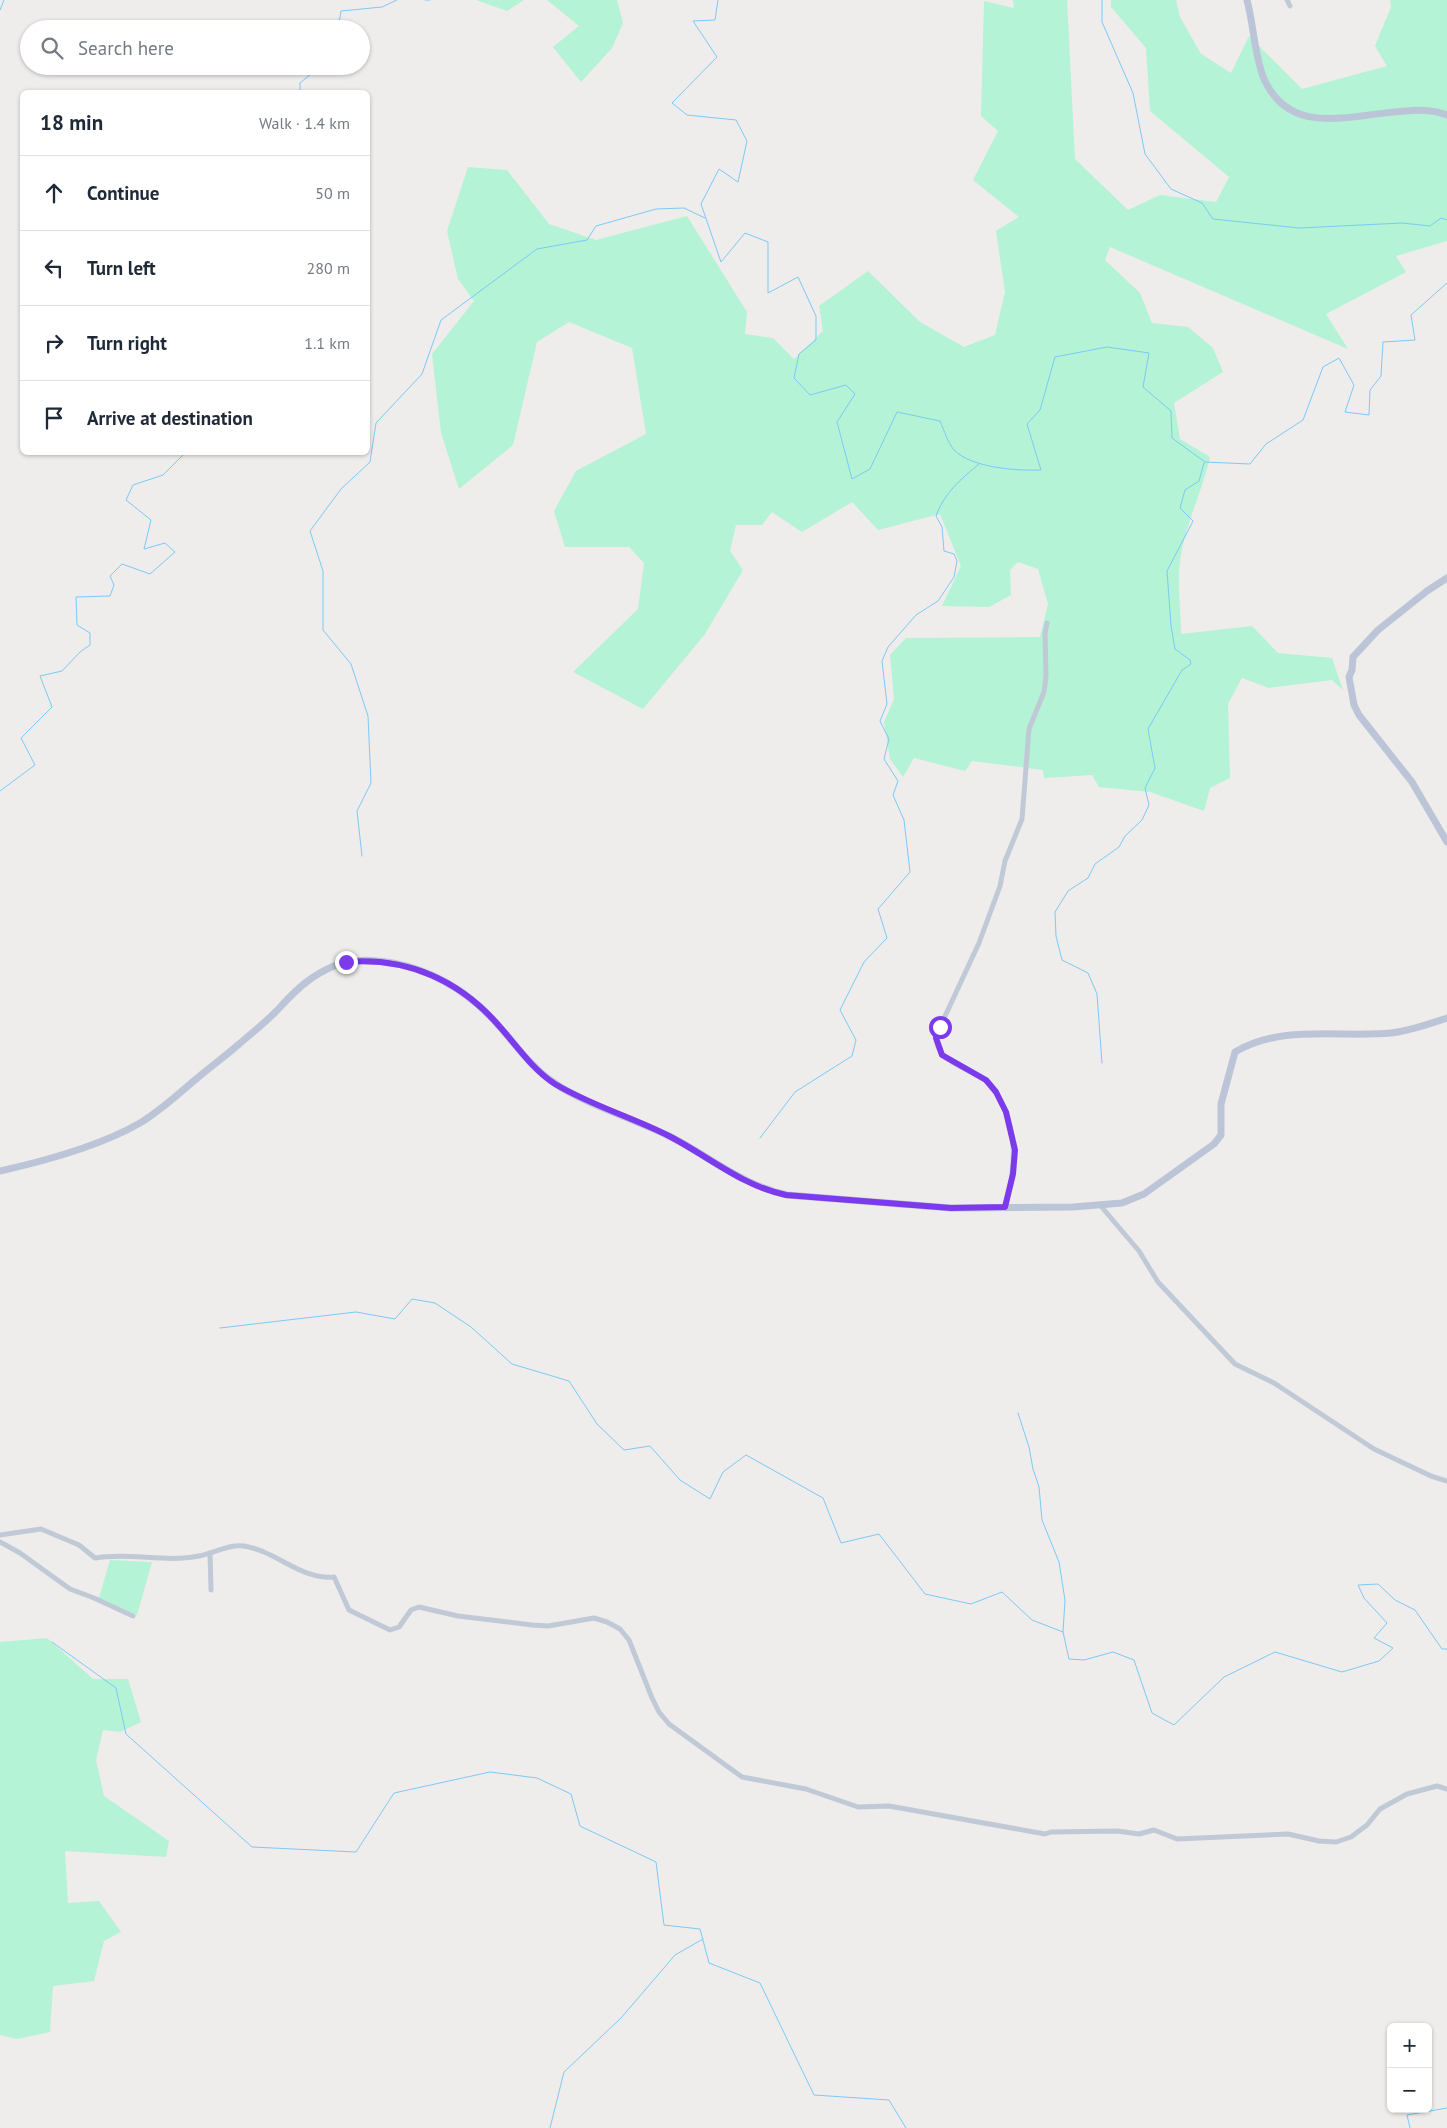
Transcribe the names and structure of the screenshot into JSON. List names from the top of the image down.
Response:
{
  "page": {
    "search": "Search here",
    "heading": ["18 min", "Walk · 1.4 km"],
    "list": [
      ["Continue", "50 m"],
      ["Turn left", "280 m"],
      ["Turn right", "1.1 km"],
      "Arrive at destination"
    ],
    "map_buttons": ["+", "−"]
  }
}
